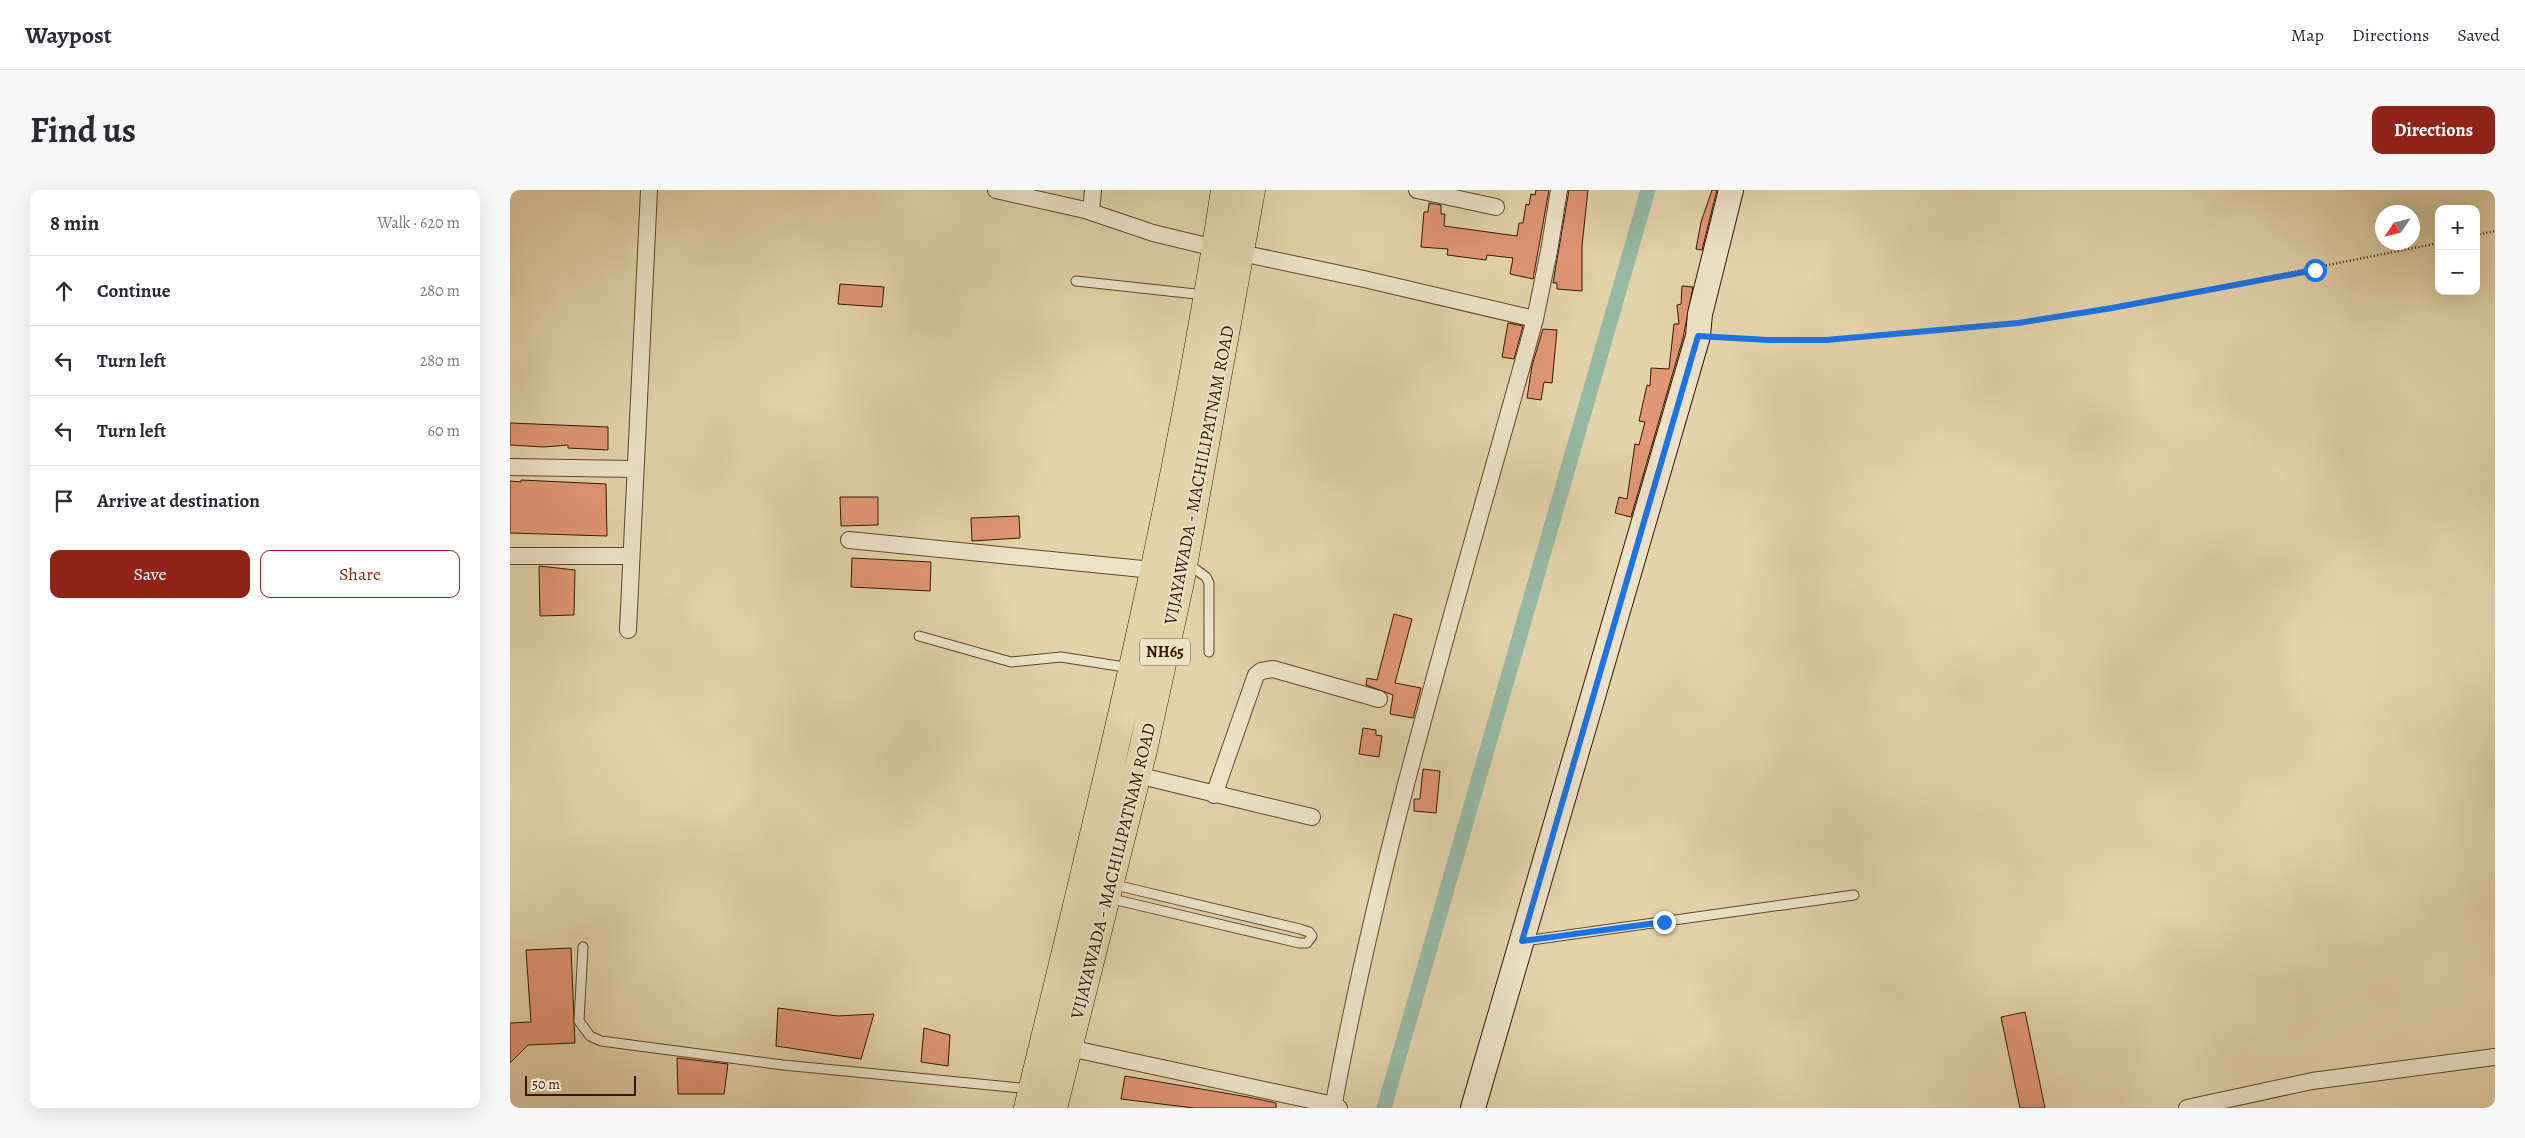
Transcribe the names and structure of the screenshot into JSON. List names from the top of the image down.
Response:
{
  "streets": {
    "highway": ["VIJAYAWADA - MACHILIPATNAM ROAD", "NH65"]
  },
  "scale_bar": "50 m",
  "north": "bottom left",
  "page": {
    "header": "Waypost",
    "nav": ["Map", "Directions", "Saved"],
    "title": "Find us",
    "buttons": [
      "Directions",
      ["Save", "Share"]
    ],
    "heading": ["8 min", "Walk · 620 m"],
    "map_buttons": ["+", "−"],
    "list": [
      ["Continue", "280 m"],
      ["Turn left", "280 m"],
      ["Turn left", "60 m"],
      "Arrive at destination"
    ],
    "scale": "50 m"
  }
}
